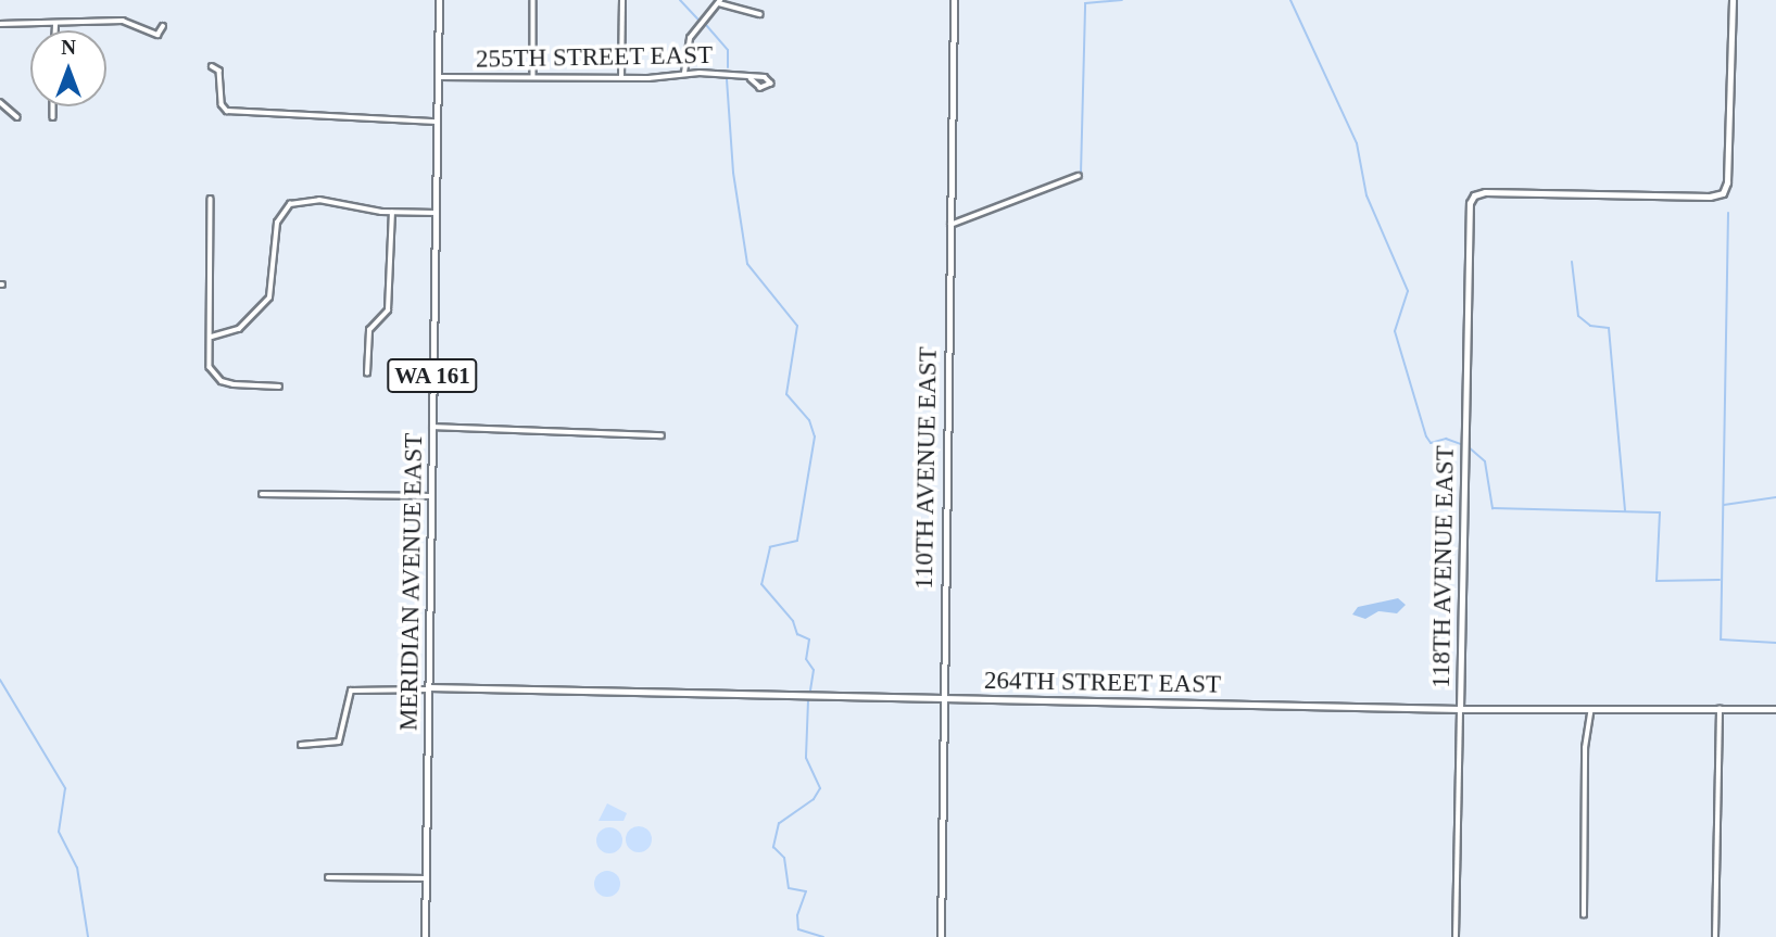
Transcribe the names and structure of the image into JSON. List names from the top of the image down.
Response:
{
  "streets": {
    "street": [
      "255TH STREET EAST",
      "WA 161",
      "110TH AVENUE EAST",
      "118TH AVENUE EAST",
      "MERIDIAN AVENUE EAST",
      "264TH STREET EAST"
    ]
  },
  "crossings": [
    ["255TH STREET EAST", "MERIDIAN AVENUE EAST"],
    ["110TH AVENUE EAST", "264TH STREET EAST"],
    ["118TH AVENUE EAST", "264TH STREET EAST"],
    ["MERIDIAN AVENUE EAST", "264TH STREET EAST"]
  ],
  "north": "top"
}
